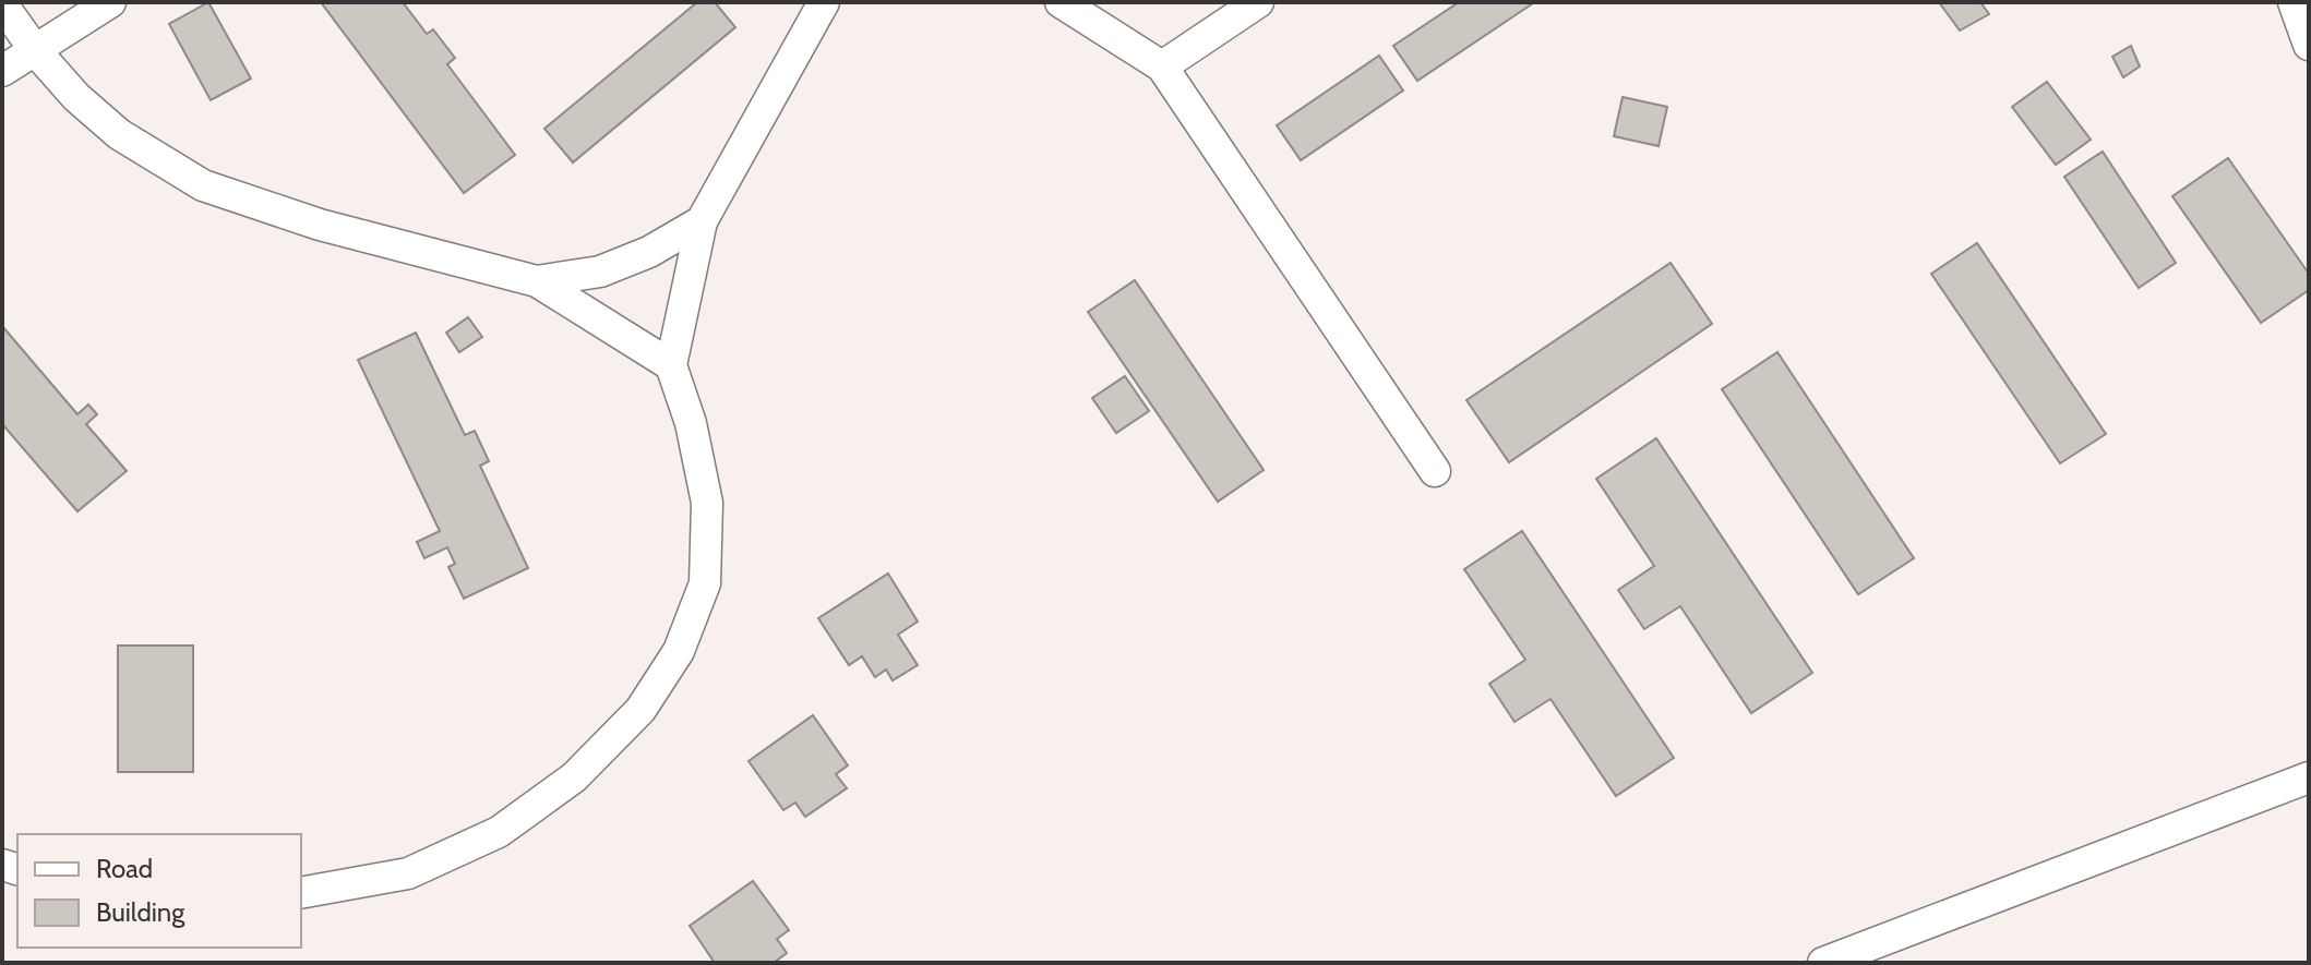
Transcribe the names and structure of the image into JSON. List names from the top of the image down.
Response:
{
  "legend": ["Road", "Building"]
}
